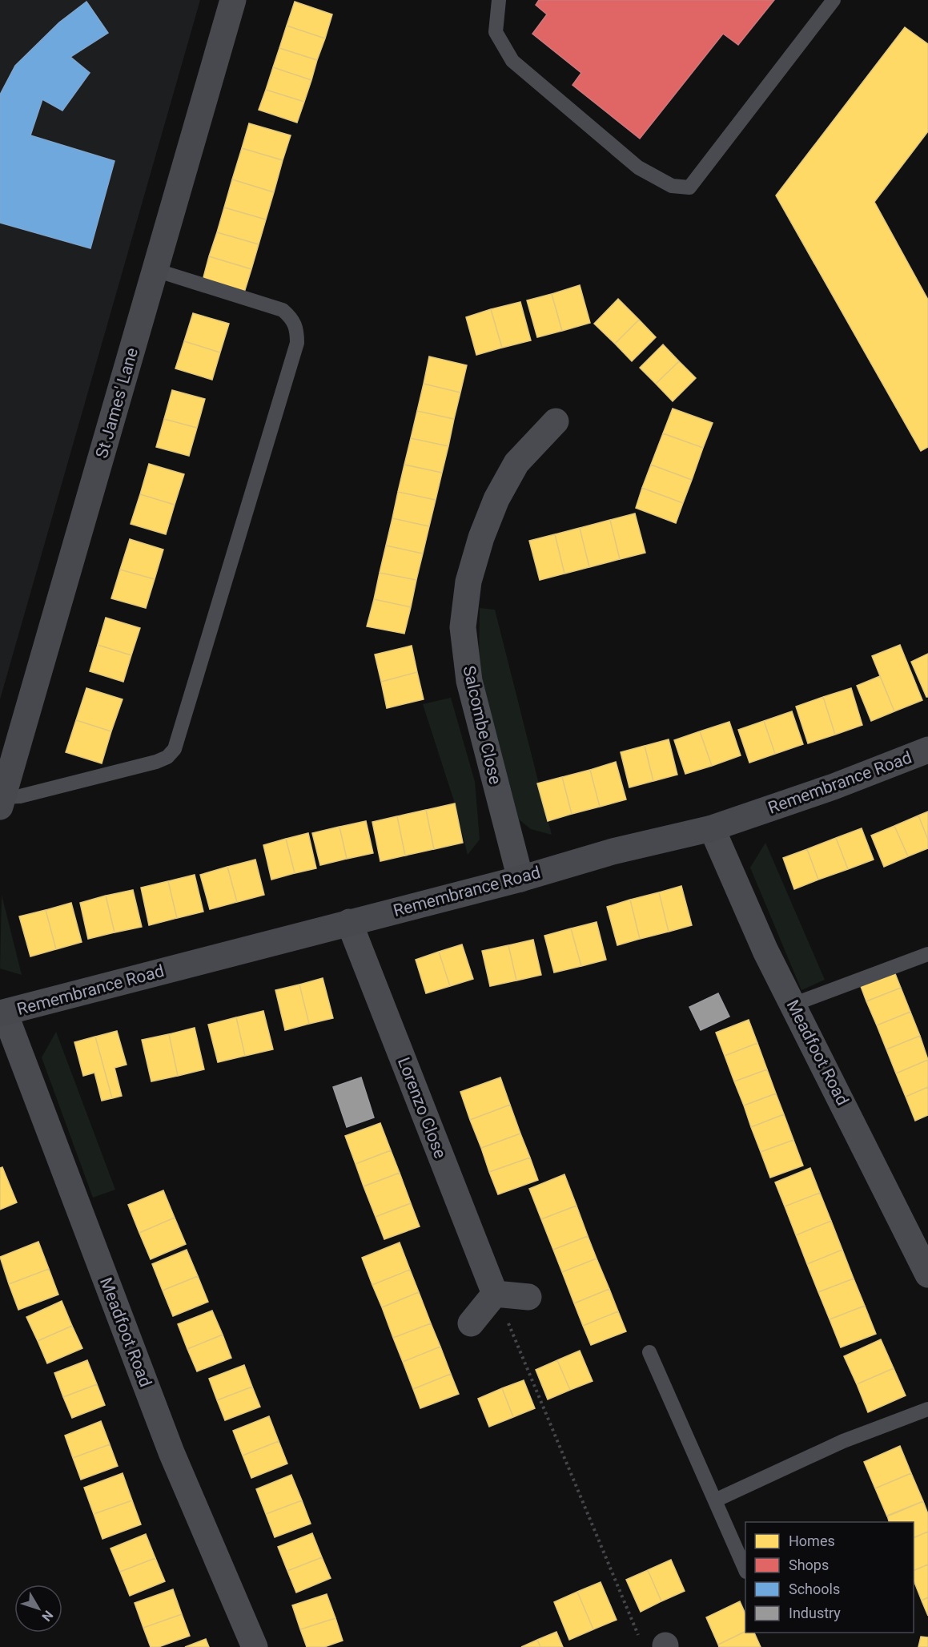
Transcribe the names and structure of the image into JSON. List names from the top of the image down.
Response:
{
  "streets": {
    "street": [
      "St James' Lane",
      "Salcombe Close",
      "Remembrance Road",
      "Meadfoot Road",
      "Lorenzo Close"
    ]
  },
  "crossings": [
    ["Salcombe Close", "Remembrance Road"],
    ["Remembrance Road", "Meadfoot Road"],
    ["Remembrance Road", "Lorenzo Close"]
  ],
  "legend": [
    "Homes",
    "Shops",
    "Schools",
    "Industry"
  ],
  "north": "bottom right"
}
